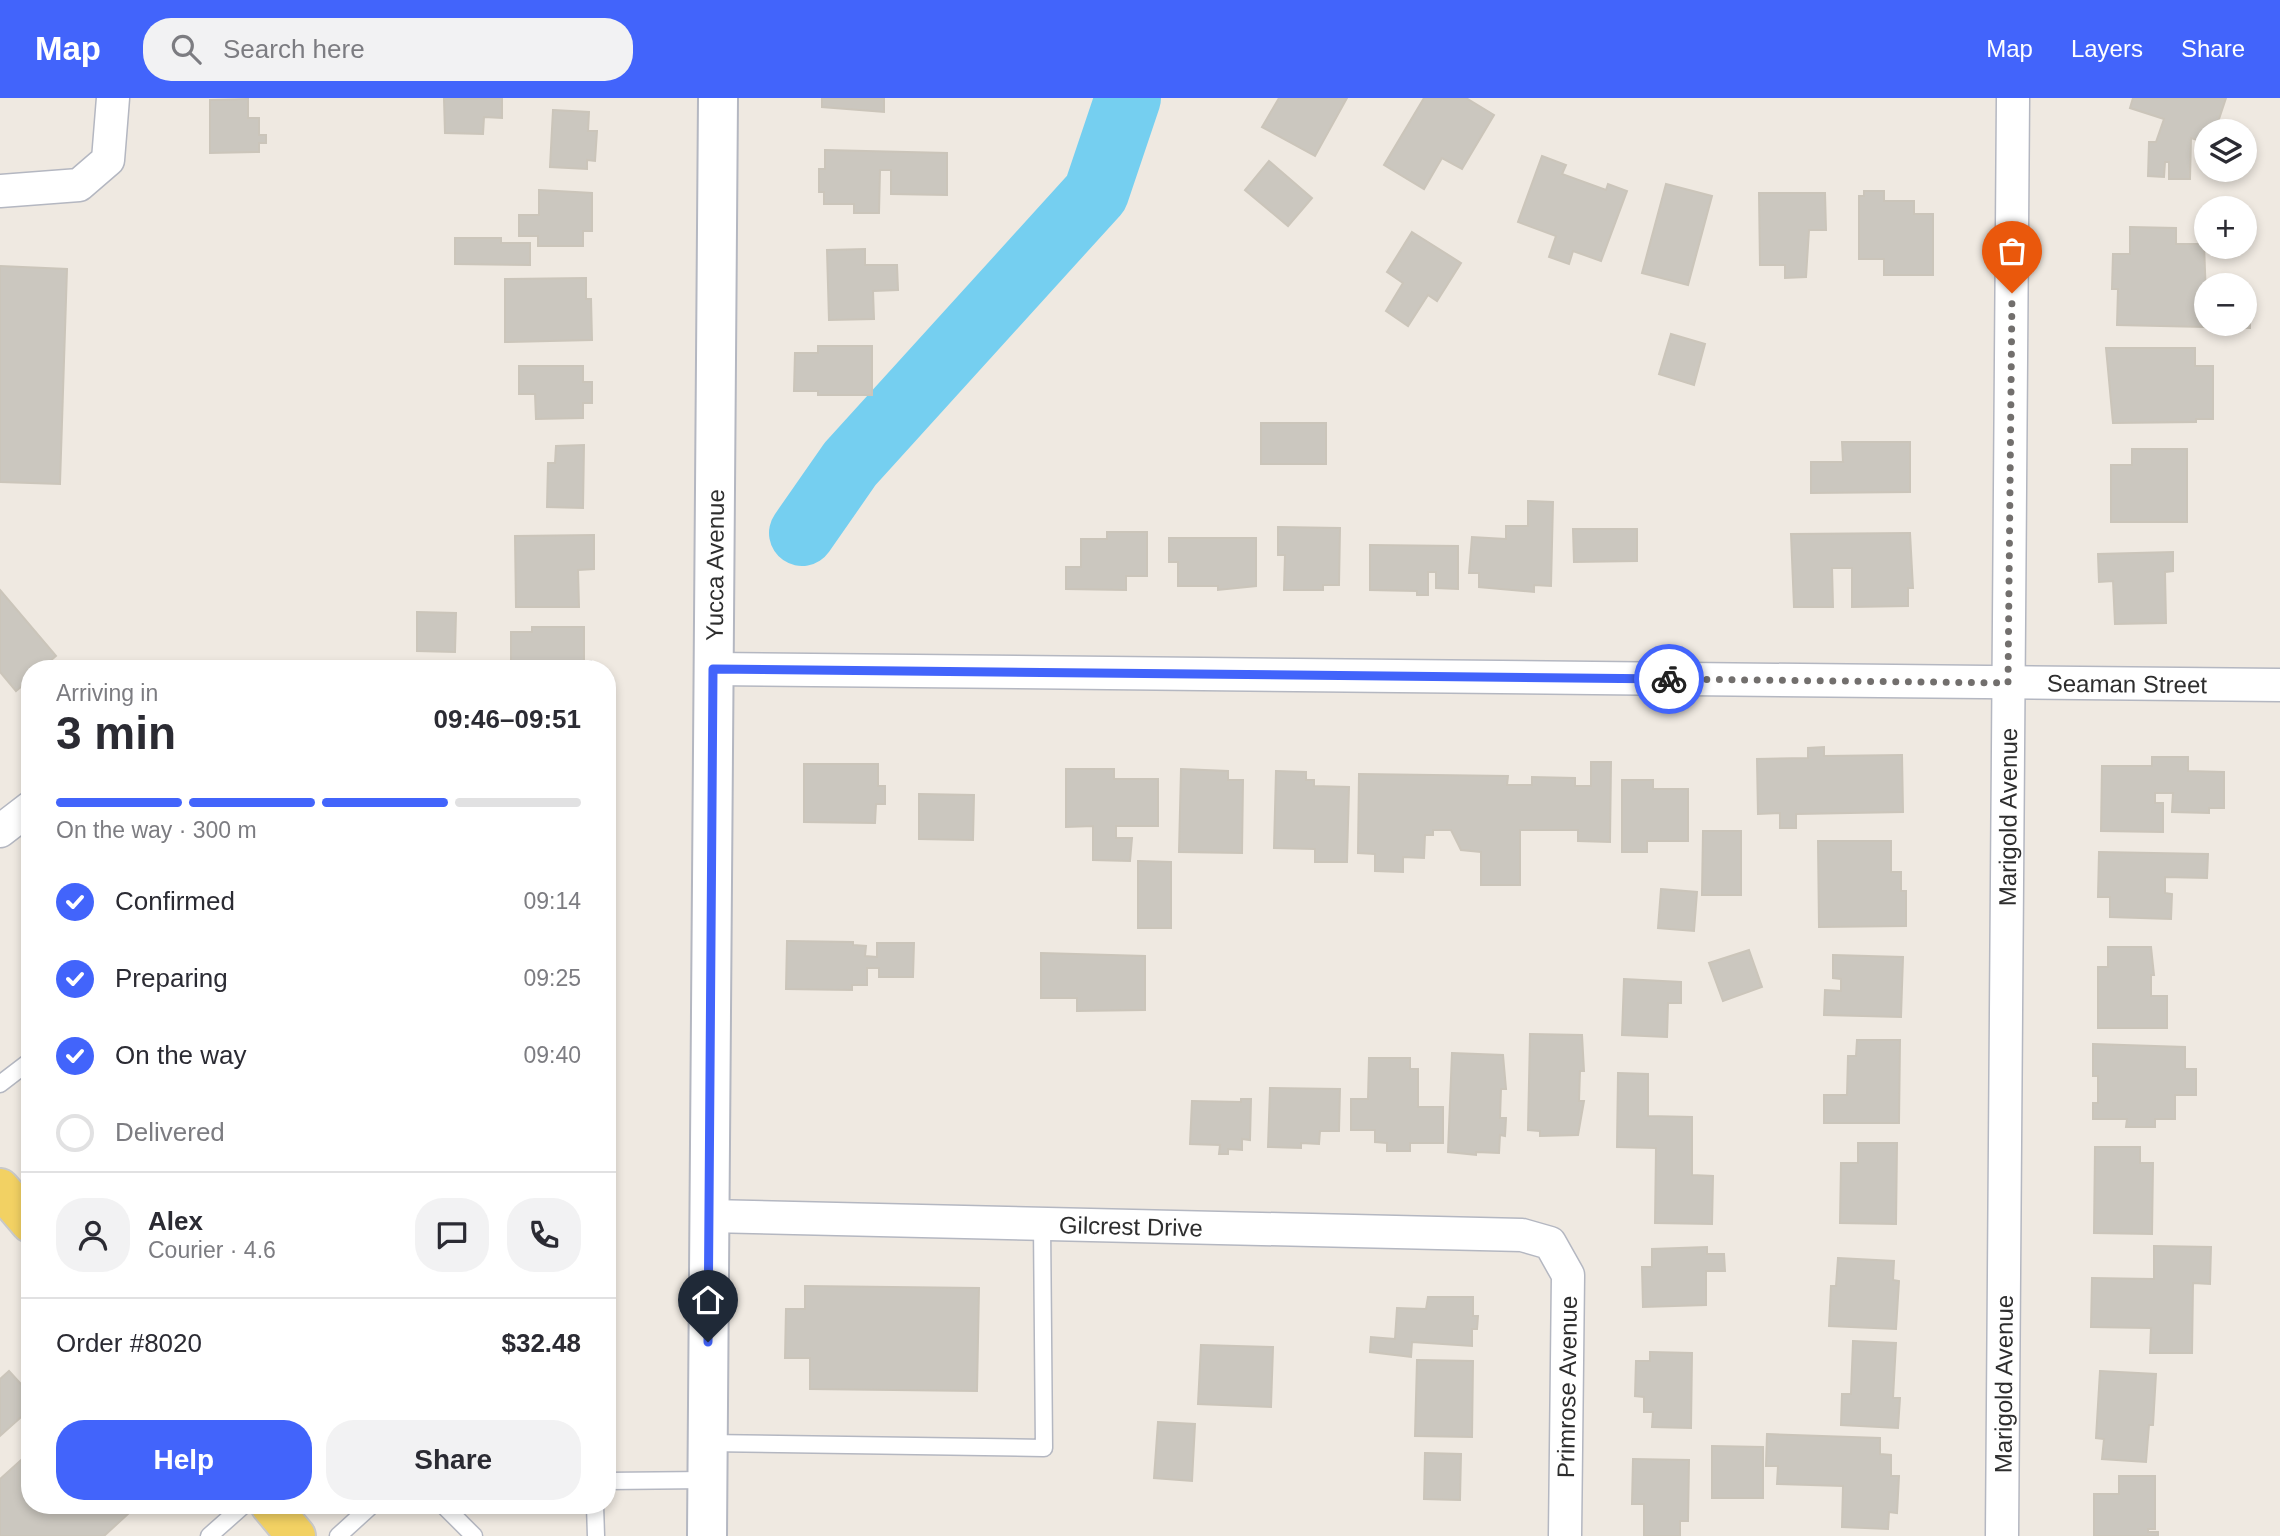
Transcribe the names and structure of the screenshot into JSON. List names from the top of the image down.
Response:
{
  "streets": {
    "street": [
      "Yucca Avenue",
      "Seaman Street",
      "Marigold Avenue",
      "Gilcrest Drive",
      "Primrose Avenue"
    ]
  },
  "crossings": [
    ["Yucca Avenue", "Seaman Street"],
    ["Yucca Avenue", "Gilcrest Drive"],
    ["Seaman Street", "Marigold Avenue"],
    ["Gilcrest Drive", "Primrose Avenue"]
  ],
  "page": {
    "header": "Map",
    "search": "Search here",
    "nav": ["Map", "Layers", "Share"],
    "map_buttons": ["+", "−"],
    "heading": ["3 min", "Arriving in", "09:46–09:51"],
    "panel": [
      "Alex",
      "Courier · 4.6",
      "Order #8020",
      "$32.48"
    ],
    "bar": "On the way · 300 m",
    "list": [
      ["Confirmed", "09:14"],
      ["Preparing", "09:25"],
      ["On the way", "09:40"],
      "Delivered"
    ],
    "buttons": ["Help", "Share"]
  }
}
